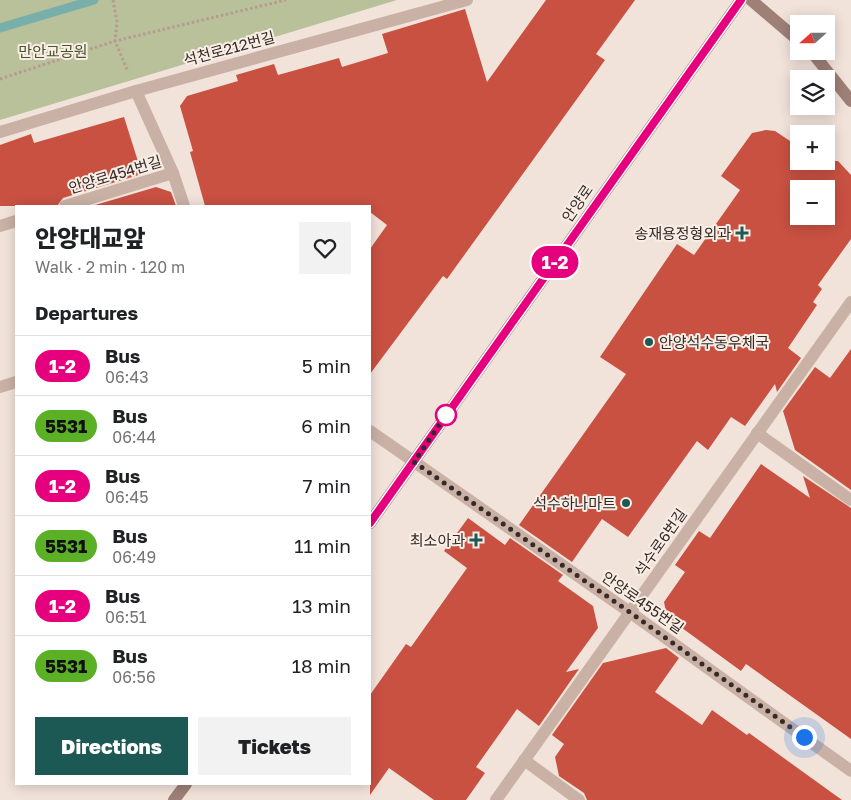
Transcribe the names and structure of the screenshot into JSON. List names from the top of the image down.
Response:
{
  "streets": {
    "street": [
      "석천로212번길",
      "안양로454번길",
      "안양로",
      "석수로6번길",
      "안양로455번길"
    ]
  },
  "crossings": [
    ["석천로212번길", "안양로454번길"],
    ["안양로", "안양로455번길"],
    ["석수로6번길", "안양로455번길"]
  ],
  "parks": ["만안교공원"],
  "places": {
    "health": ["송재용정형외과", "최소아과"],
    "other": ["안양석수동우체국", "석수하나마트"]
  },
  "lines": ["bus line 1-2"],
  "north": "left",
  "page": {
    "on_map": "1-2",
    "map_buttons": ["+", "−"],
    "heading": [
      ["안양대교앞", "Walk · 2 min · 120 m"],
      "Departures"
    ],
    "list": [
      {
        "mark": "1-2",
        "name": "Bus",
        "note": "06:43",
        "value": "5 min"
      },
      {
        "mark": "5531",
        "name": "Bus",
        "note": "06:44",
        "value": "6 min"
      },
      {
        "mark": "1-2",
        "name": "Bus",
        "note": "06:45",
        "value": "7 min"
      },
      {
        "mark": "5531",
        "name": "Bus",
        "note": "06:49",
        "value": "11 min"
      },
      {
        "mark": "1-2",
        "name": "Bus",
        "note": "06:51",
        "value": "13 min"
      },
      {
        "mark": "5531",
        "name": "Bus",
        "note": "06:56",
        "value": "18 min"
      }
    ],
    "buttons": ["Directions", "Tickets"]
  }
}
